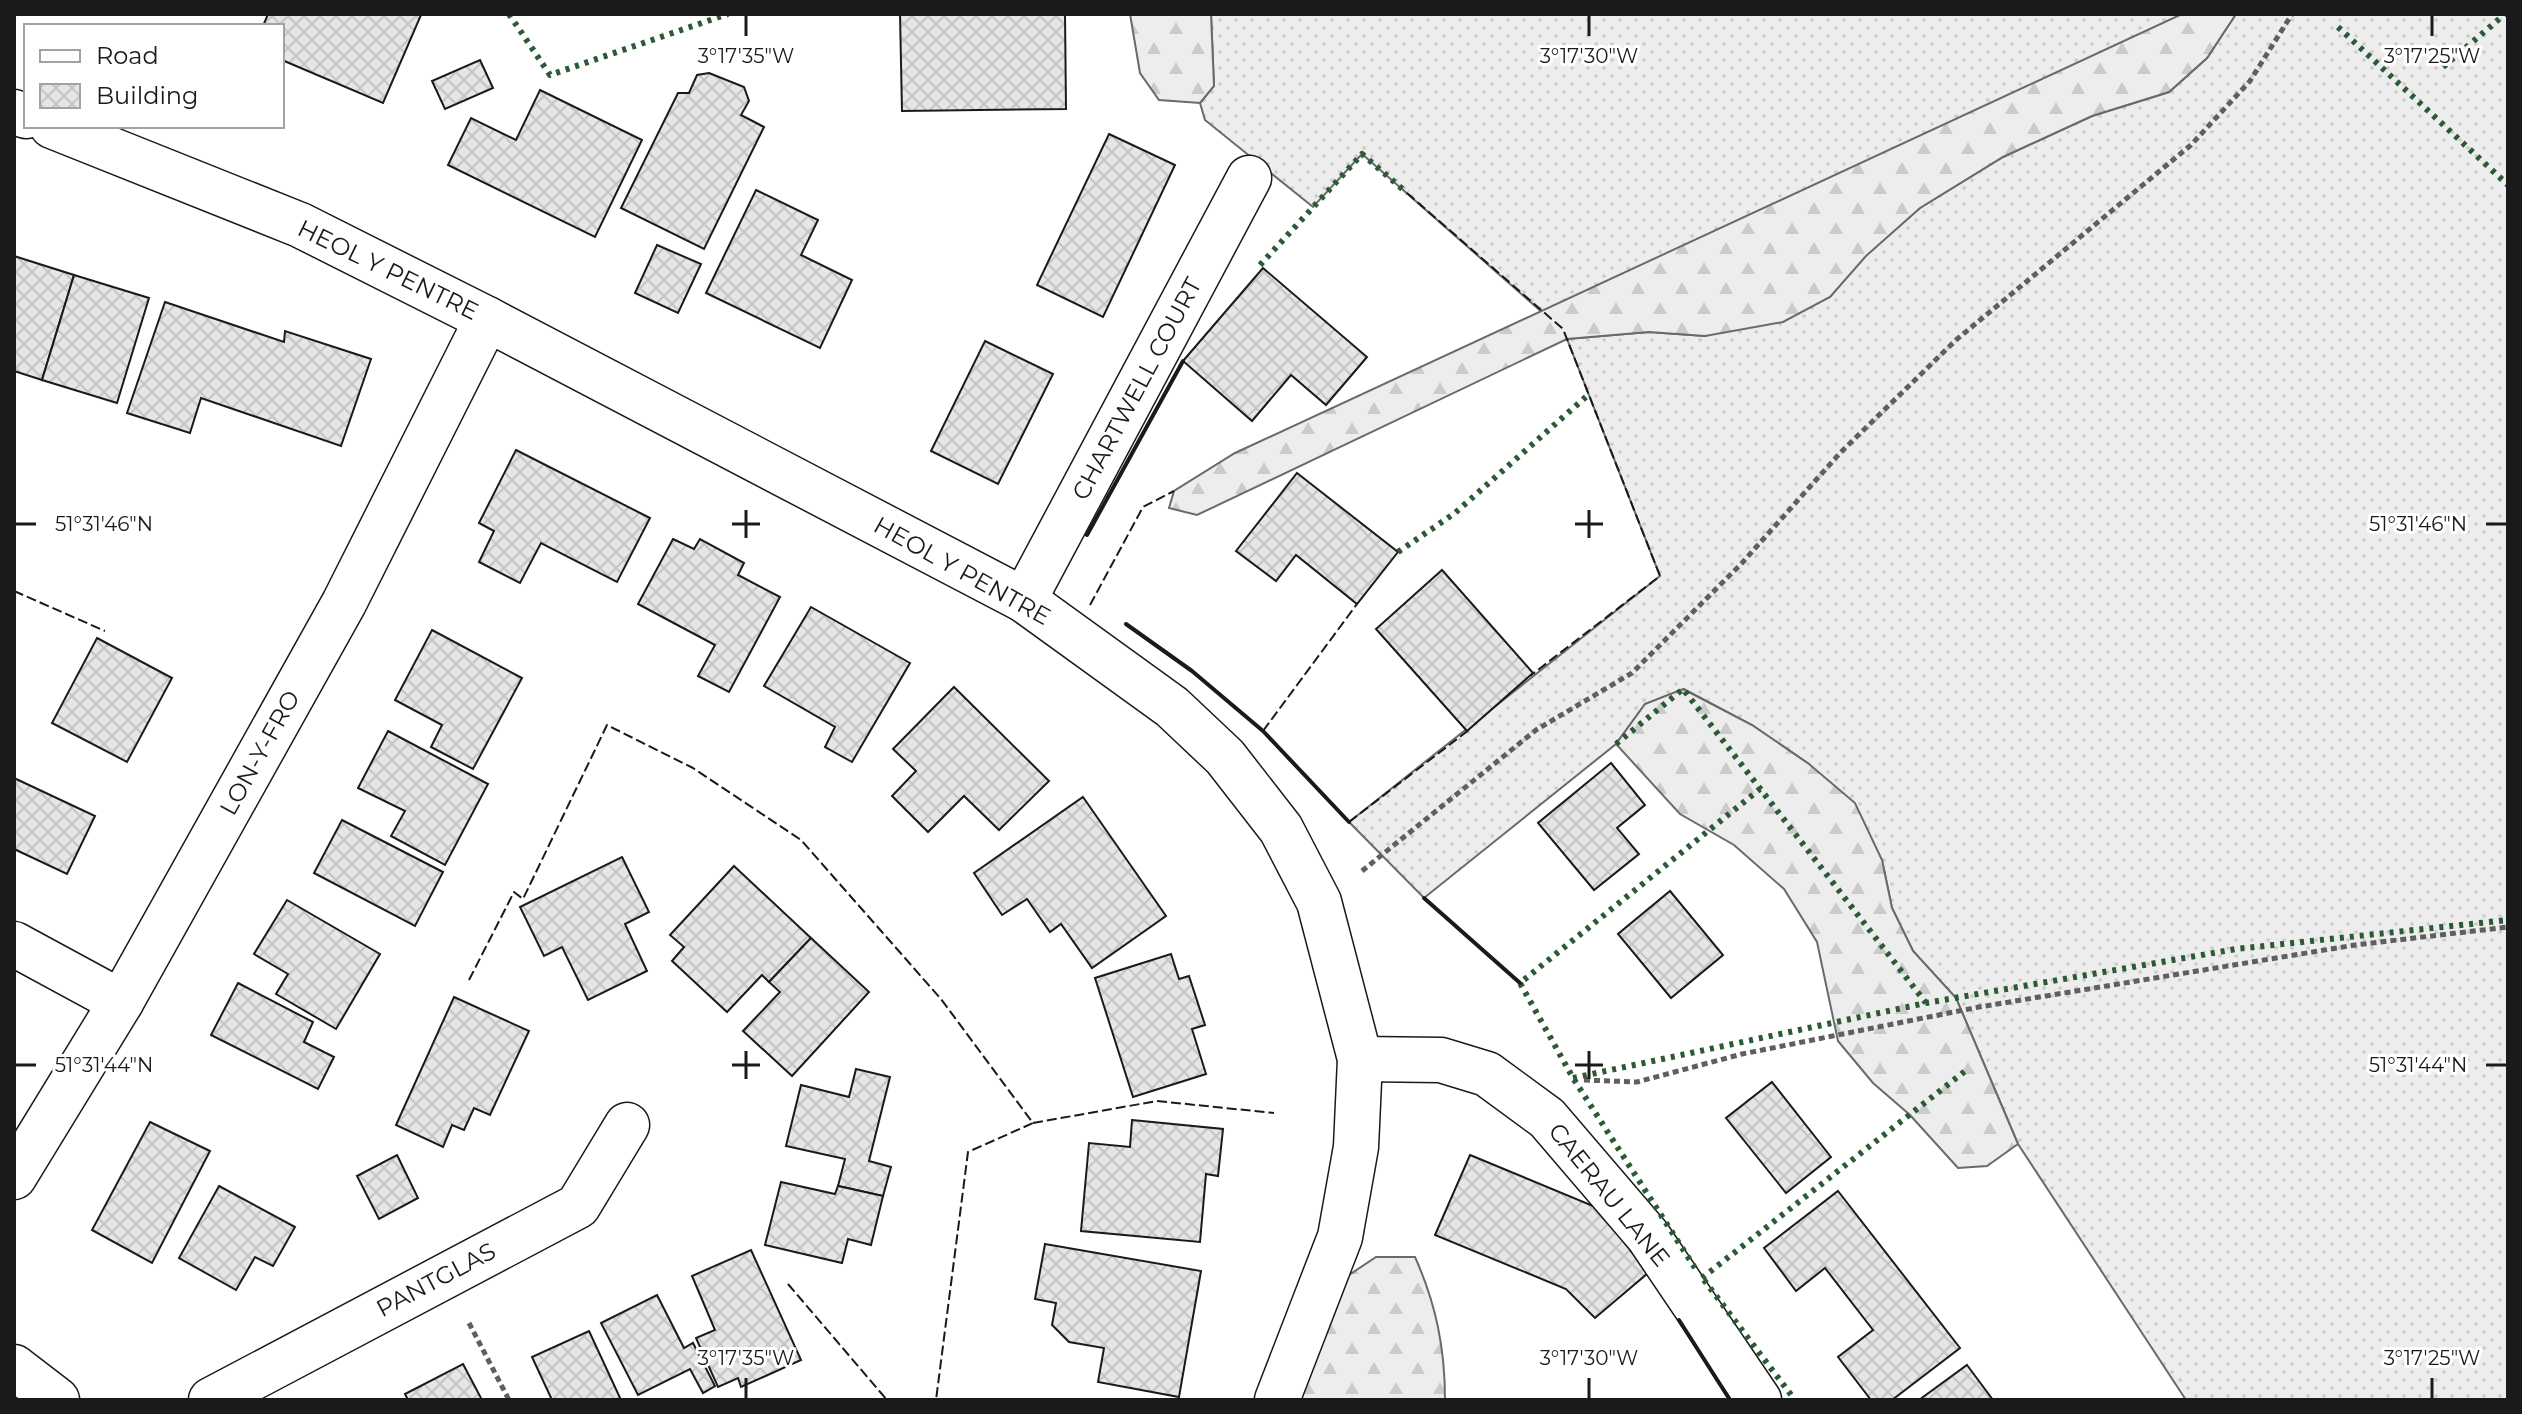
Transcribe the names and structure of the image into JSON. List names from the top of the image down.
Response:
{
  "streets": {
    "street": [
      "HEOL Y PENTRE",
      "CHARTWELL COURT",
      "LON-Y-FRO",
      "CAERAU LANE",
      "PANTGLAS"
    ]
  },
  "crossings": [
    ["HEOL Y PENTRE", "CHARTWELL COURT"],
    ["HEOL Y PENTRE", "LON-Y-FRO"],
    ["HEOL Y PENTRE", "CAERAU LANE"]
  ],
  "legend": ["Road", "Building"],
  "coordinates": [
    "3°17'35\"W",
    "3°17'30\"W",
    "3°17'25\"W",
    "51°31'46\"N",
    "51°31'44\"N"
  ]
}
